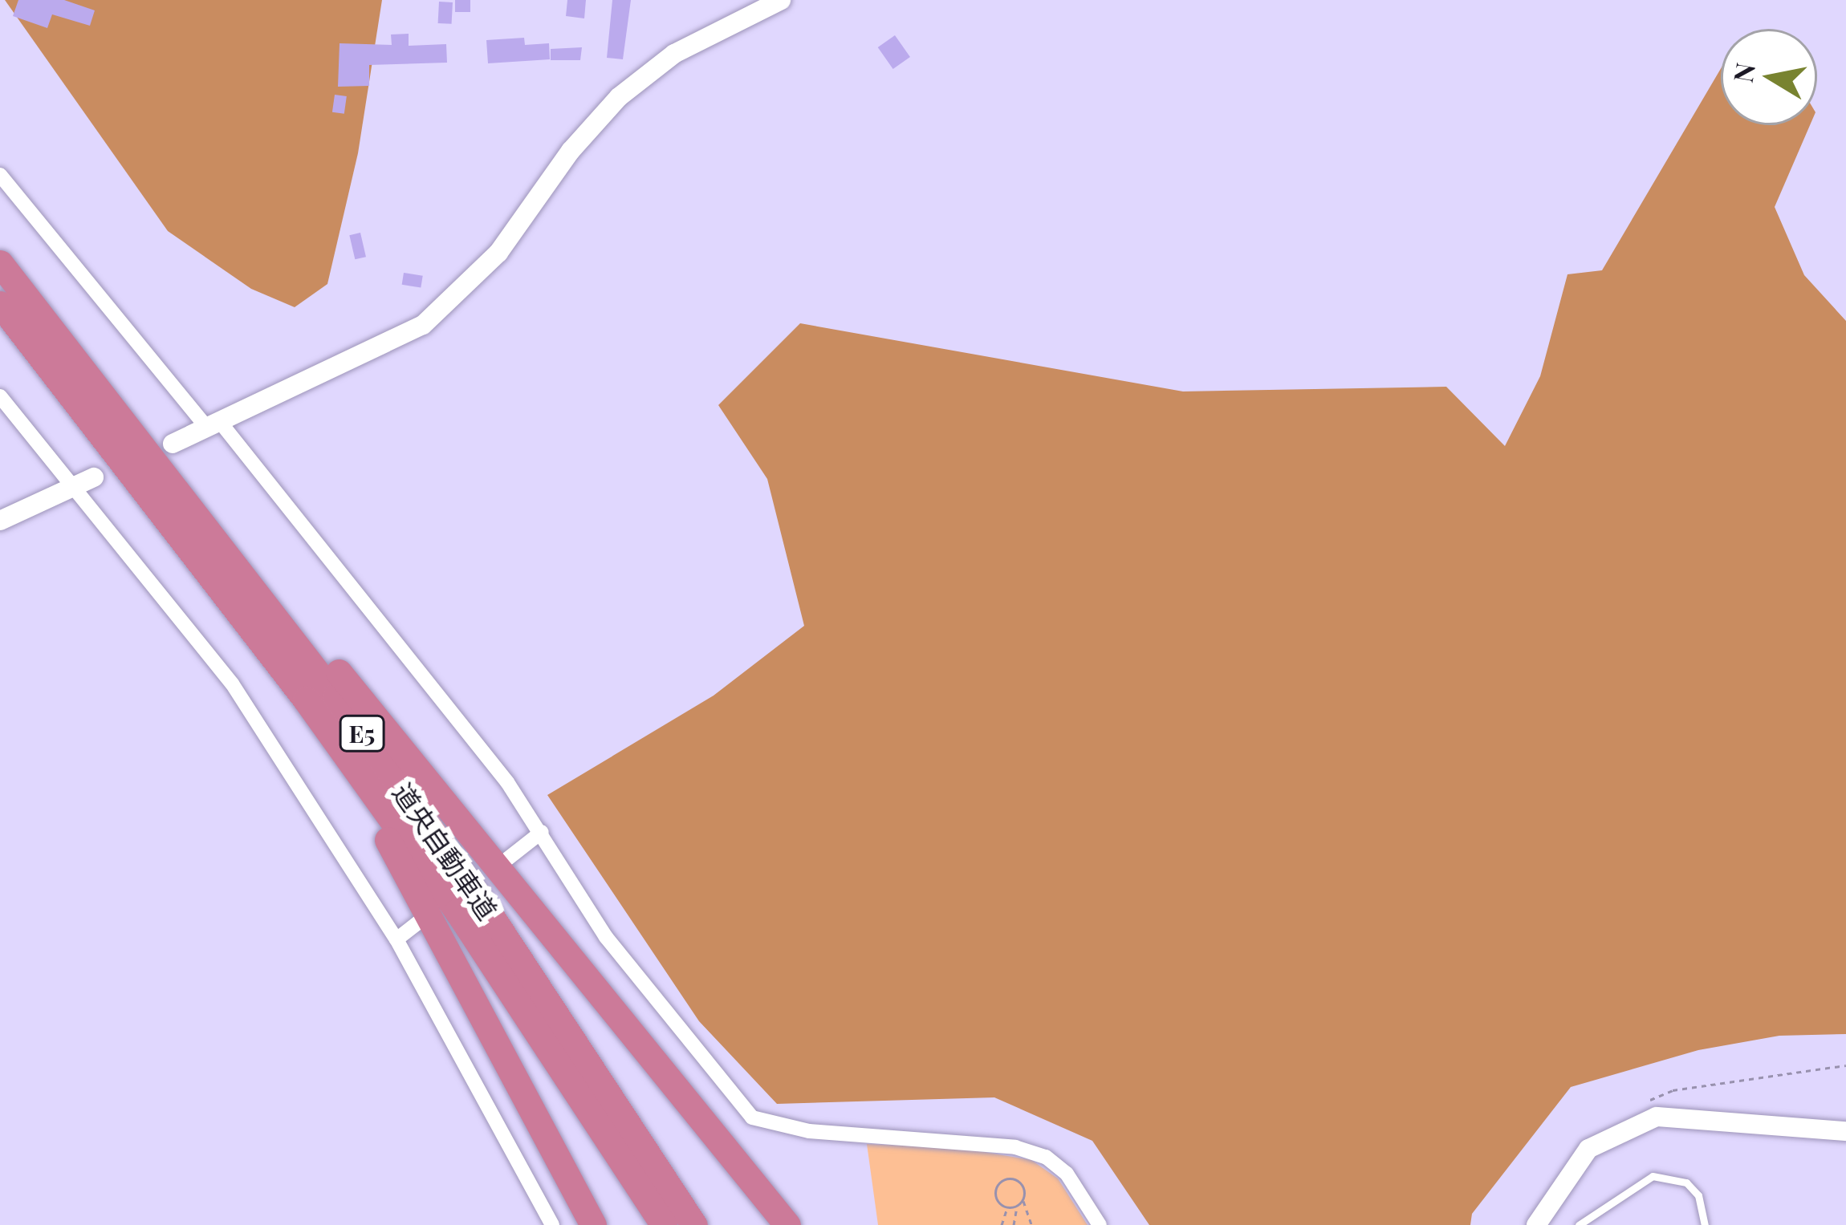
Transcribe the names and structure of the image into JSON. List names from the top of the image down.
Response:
{
  "streets": {
    "highway": ["E5", "道央自動車道"]
  },
  "north": "left"
}
